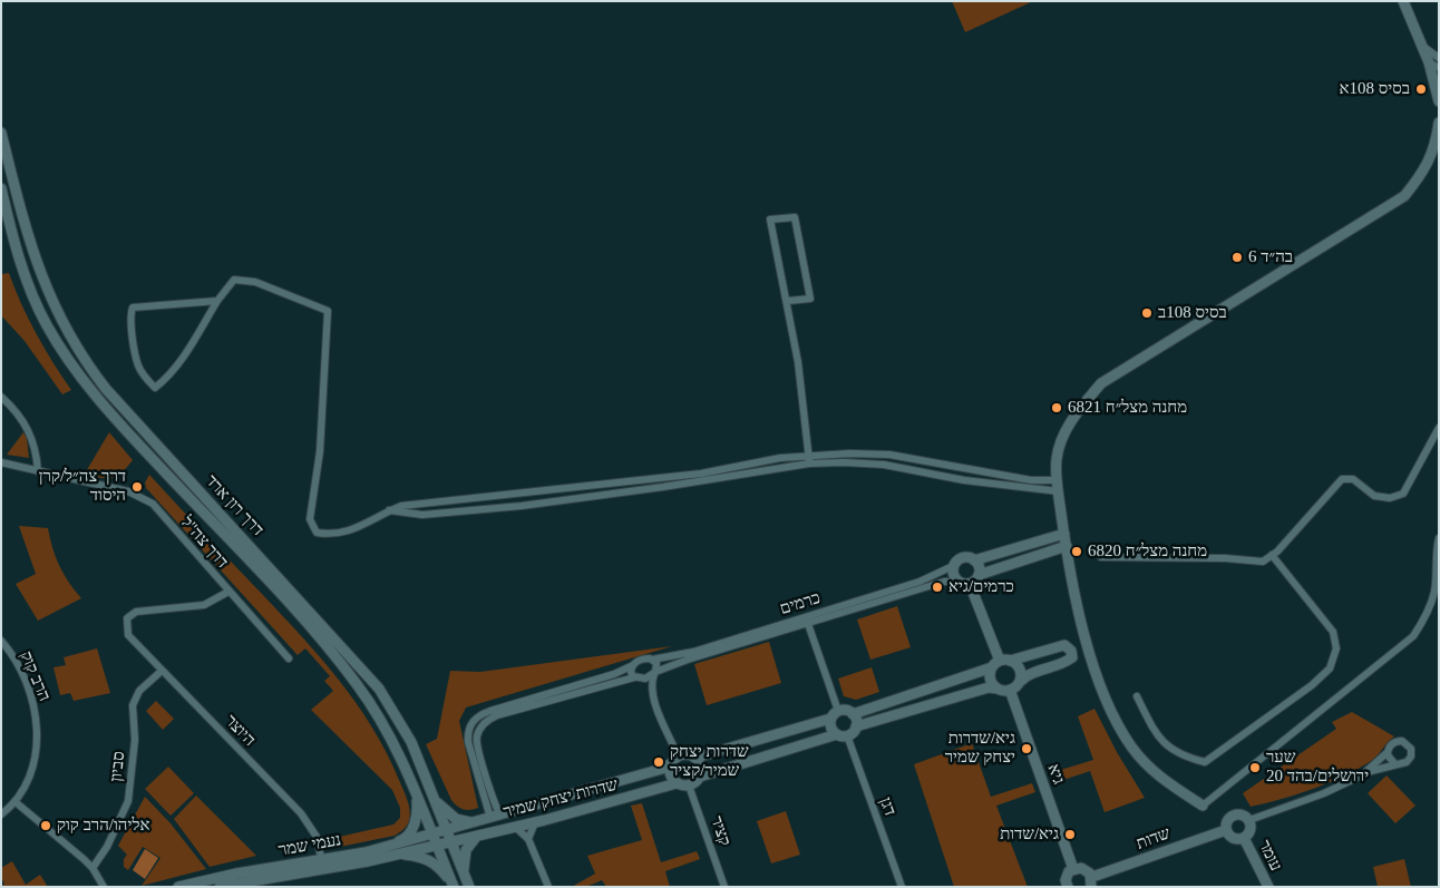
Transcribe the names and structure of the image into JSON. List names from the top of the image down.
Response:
{
  "streets": {
    "street": [
      "דרך רון ארד",
      "דרך צה\"ל",
      "כרמים",
      "הרב קוק",
      "היוצר",
      "סביון",
      "גיא",
      "שדרות יצחק שמיר",
      "דגן",
      "קציר",
      "שדות",
      "נעמי שמר",
      "עומר"
    ]
  },
  "crossings": [
    ["דרך רון ארד", "שדרות יצחק שמיר"],
    ["דרך רון ארד", "נעמי שמר"],
    ["דרך צה\"ל", "היוצר"],
    ["היוצר", "סביון"],
    ["היוצר", "נעמי שמר"],
    ["שדרות יצחק שמיר", "קציר"],
    ["שדרות יצחק שמיר", "נעמי שמר"],
    ["שדות", "עומר"]
  ],
  "places": [
    "בסיס 108א",
    "בה״ד 6",
    "בסיס 108ב",
    "מחנה מצל״ח 6821",
    "דרך צה״ל/קרן היסוד",
    "מחנה מצל״ח 6820",
    "כרמים/גיא",
    "גיא/שדרות יצחק שמיר",
    "שדרות יצחק שמיר/קציר",
    "שער ירושלים/בהד 20",
    "אליהו/הרב קוק",
    "גיא/שדות"
  ]
}
